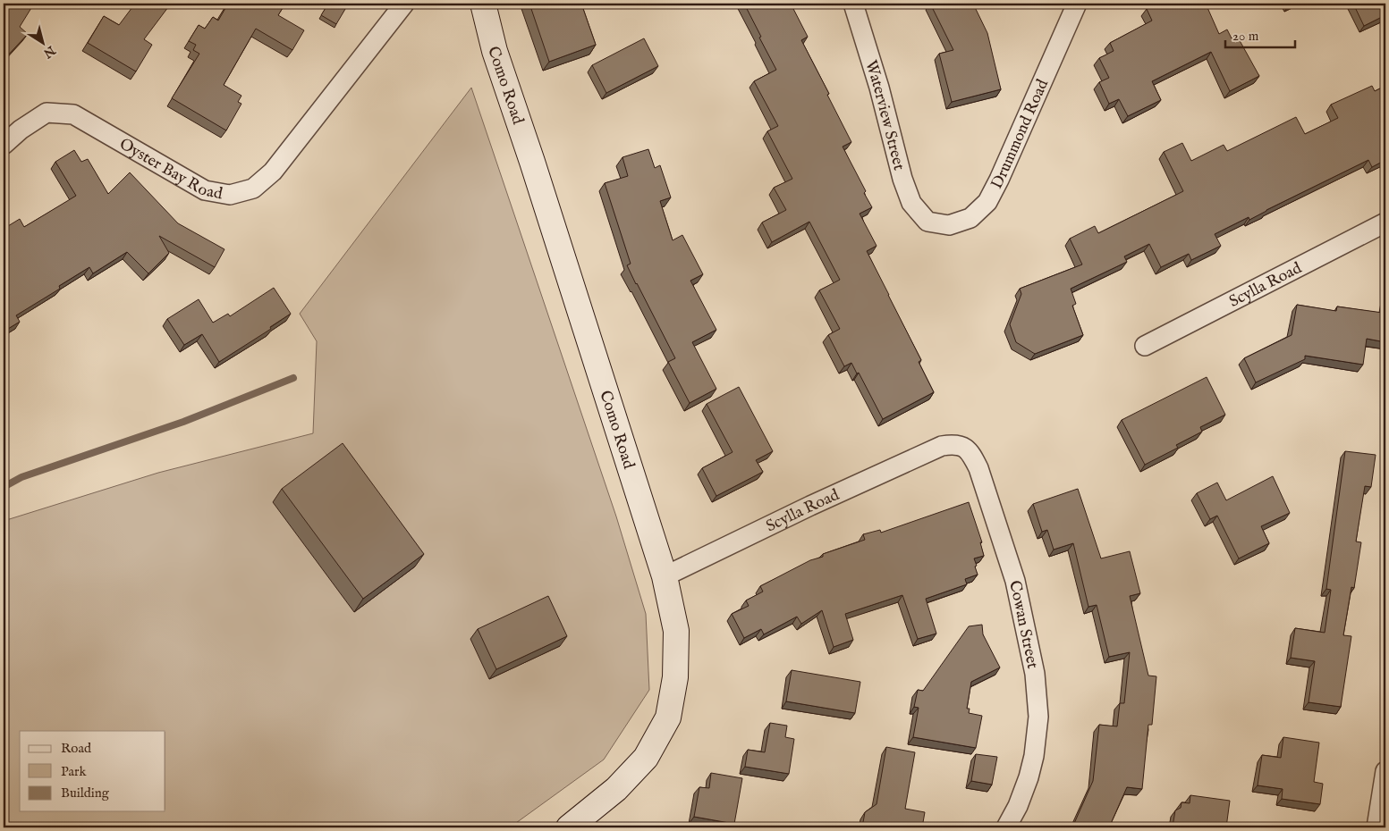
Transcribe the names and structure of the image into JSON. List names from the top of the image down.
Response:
{
  "streets": {
    "street": [
      "Como Road",
      "Waterview Street",
      "Drummond Road",
      "Oyster Bay Road",
      "Scylla Road",
      "Cowan Street"
    ]
  },
  "crossings": [
    ["Como Road", "Scylla Road"],
    ["Waterview Street", "Drummond Road"],
    ["Scylla Road", "Cowan Street"]
  ],
  "legend": ["Road", "Park", "Building"],
  "scale_bar": "20 m",
  "north": "bottom right"
}
